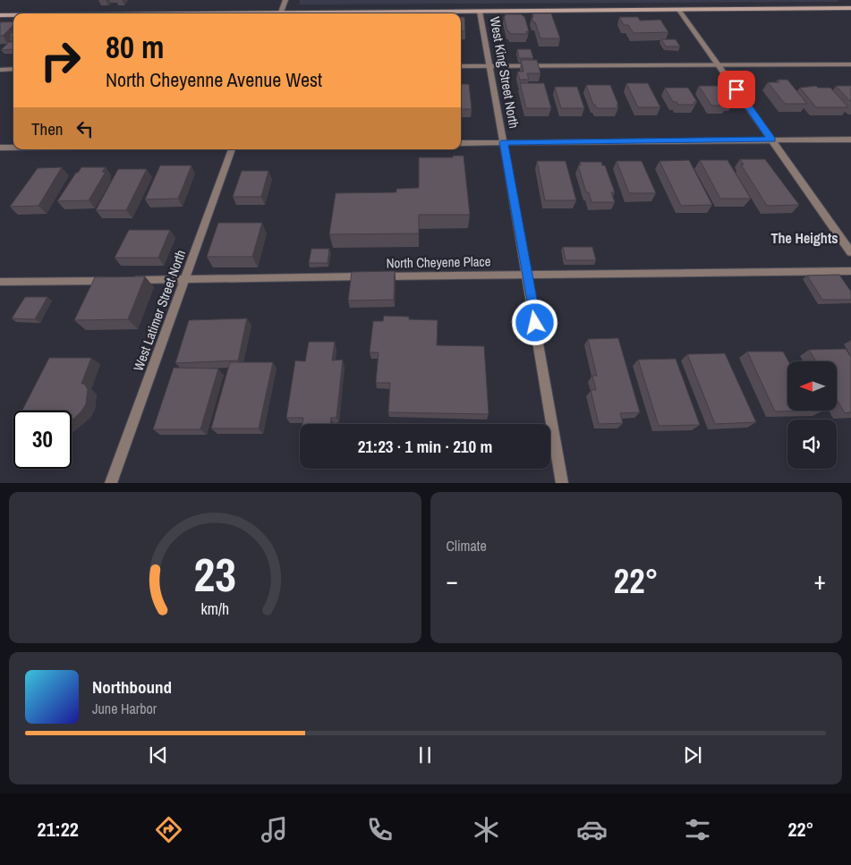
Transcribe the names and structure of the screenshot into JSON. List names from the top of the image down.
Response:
{
  "streets": {
    "street": ["West King Street North", "North Cheyene Place", "West Latimer Street North"]
  },
  "crossings": [
    ["West King Street North", "North Cheyene Place"],
    ["North Cheyene Place", "West Latimer Street North"]
  ],
  "districts": ["The Heights"],
  "north": "left",
  "page": {
    "turn": ["80 m", "North Cheyenne Avenue West"],
    "then": "Then",
    "limit": "30",
    "trip": "21:23 · 1 min · 210 m",
    "tile": "Climate",
    "heat": ["−", "22°", "+"],
    "song": ["Northbound", "June Harbor"],
    "tabs": ["21:22", "22°"],
    "gauge": ["23", "km/h"]
  }
}
